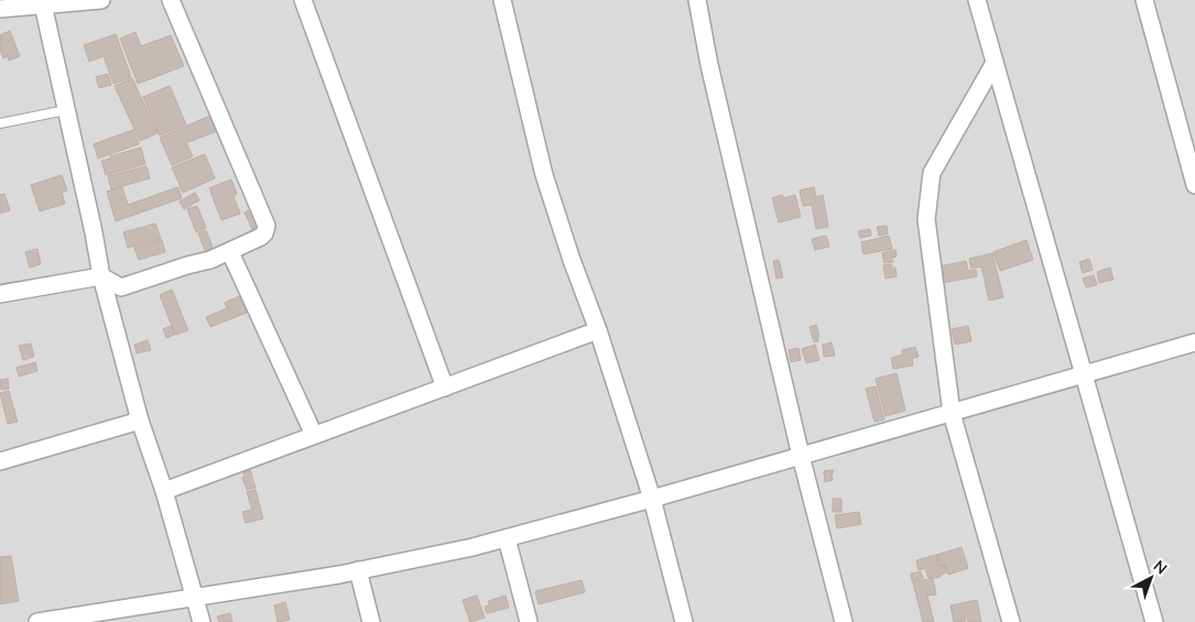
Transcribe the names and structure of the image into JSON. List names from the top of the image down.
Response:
{
  "north": "top right"
}
